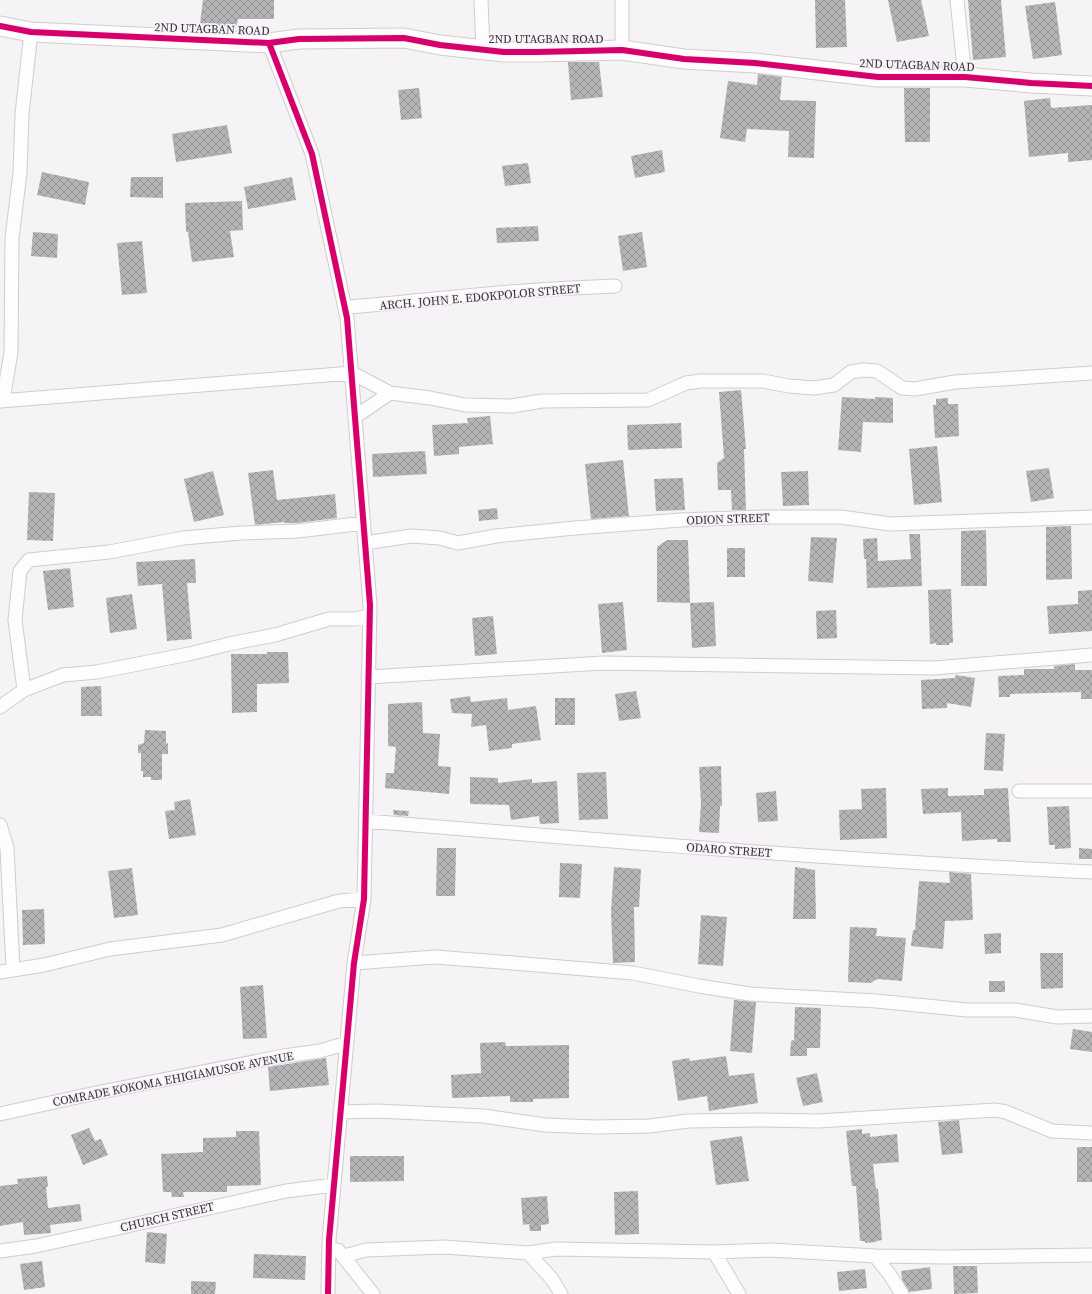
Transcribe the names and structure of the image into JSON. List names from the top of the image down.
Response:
{
  "streets": {
    "street": [
      "2ND UTAGBAN ROAD",
      "ARCH. JOHN E. EDOKPOLOR STREET",
      "ODION STREET",
      "ODARO STREET",
      "COMRADE KOKOMA EHIGIAMUSOE AVENUE",
      "CHURCH STREET"
    ]
  }
}
